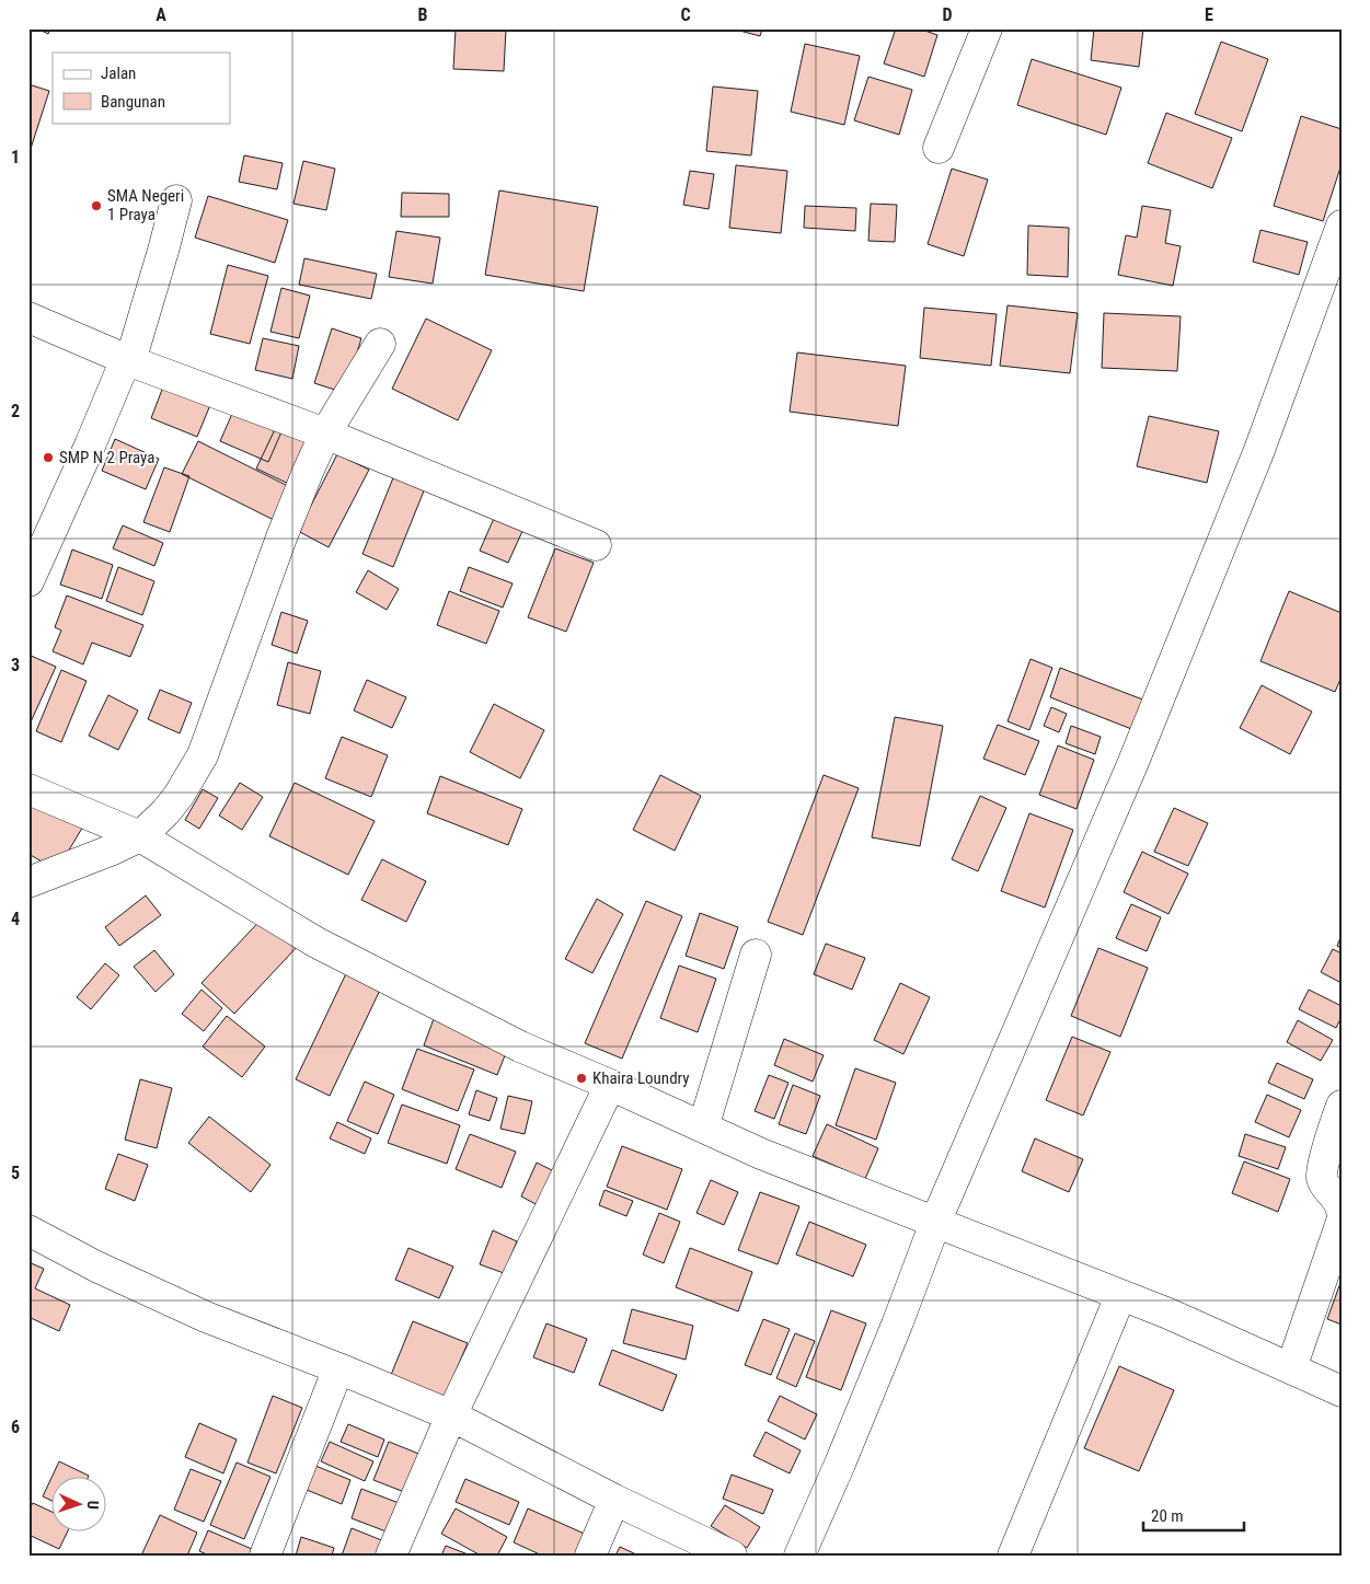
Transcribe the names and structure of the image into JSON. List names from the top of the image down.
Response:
{
  "places": ["SMA Negeri 1 Praya", "SMP N 2 Praya", "Khaira Loundry"],
  "legend": ["Jalan", "Bangunan"],
  "scale_bar": "20 m",
  "north": "right",
  "grid": {
    "columns": [
      "A",
      "B",
      "C",
      "D",
      "E"
    ],
    "rows": [
      "1",
      "2",
      "3",
      "4",
      "5",
      "6"
    ]
  }
}
